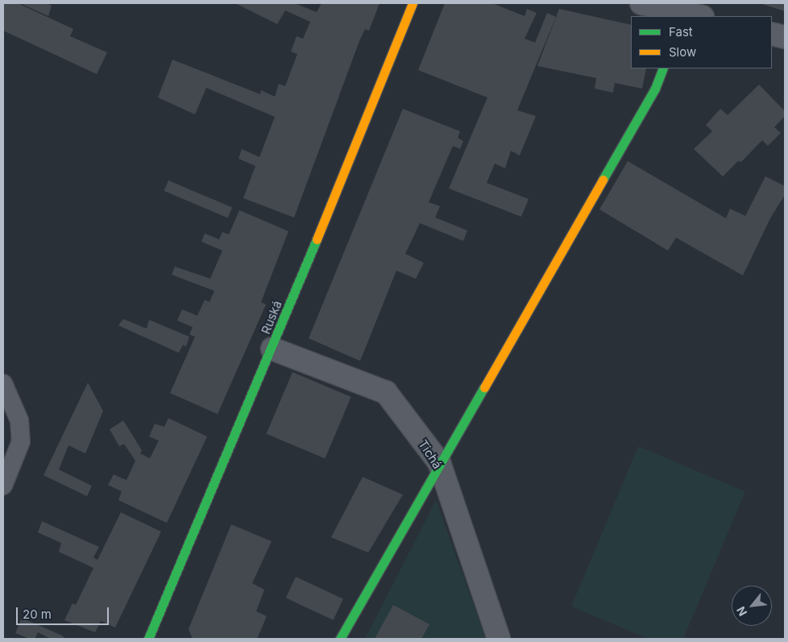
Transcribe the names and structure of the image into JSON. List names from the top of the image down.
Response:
{
  "streets": {
    "main road": ["Ruská"],
    "street": ["Tichá"]
  },
  "crossings": [
    ["Ruská", "Tichá"]
  ],
  "legend": ["Fast", "Slow"],
  "scale_bar": "20 m",
  "north": "bottom left"
}
